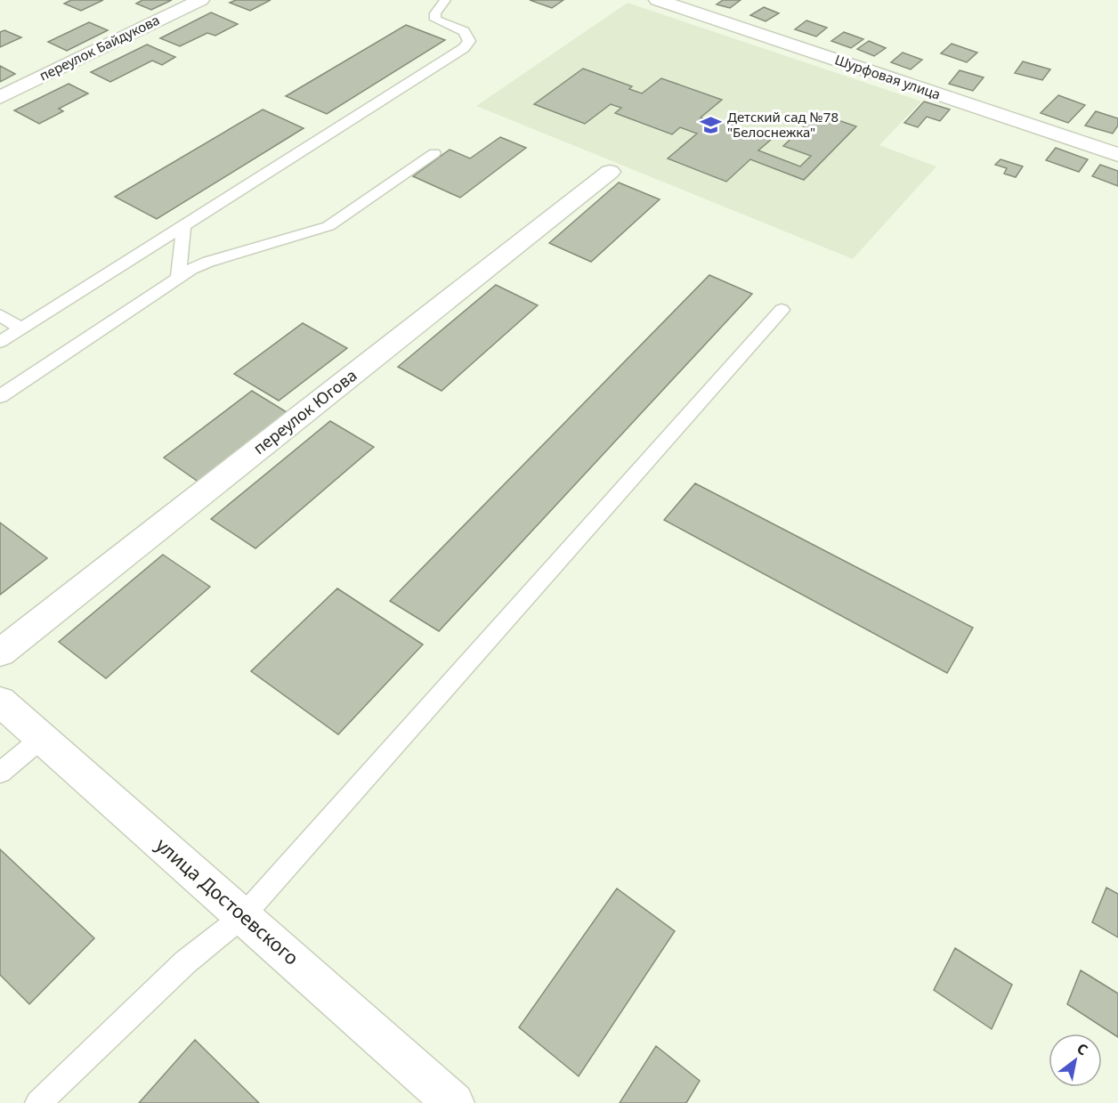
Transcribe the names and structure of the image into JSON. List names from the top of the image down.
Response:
{
  "streets": {
    "street": [
      "переулок Байдукова",
      "Шурфовая улица",
      "переулок Югова",
      "улица Достоевского"
    ]
  },
  "places": {
    "school or university": ["Детский сад №78 \"Белоснежка\""]
  },
  "north": "top right"
}
